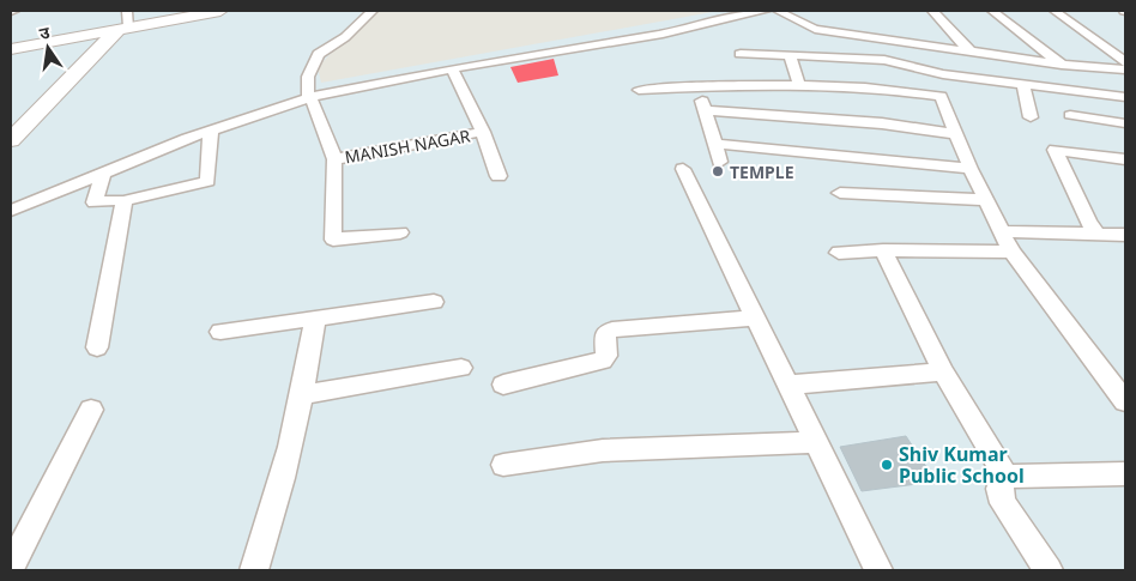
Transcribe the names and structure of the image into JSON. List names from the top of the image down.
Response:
{
  "streets": {
    "street": ["MANISH NAGAR"]
  },
  "places": ["TEMPLE", "Shiv Kumar Public School"],
  "north": "top"
}
